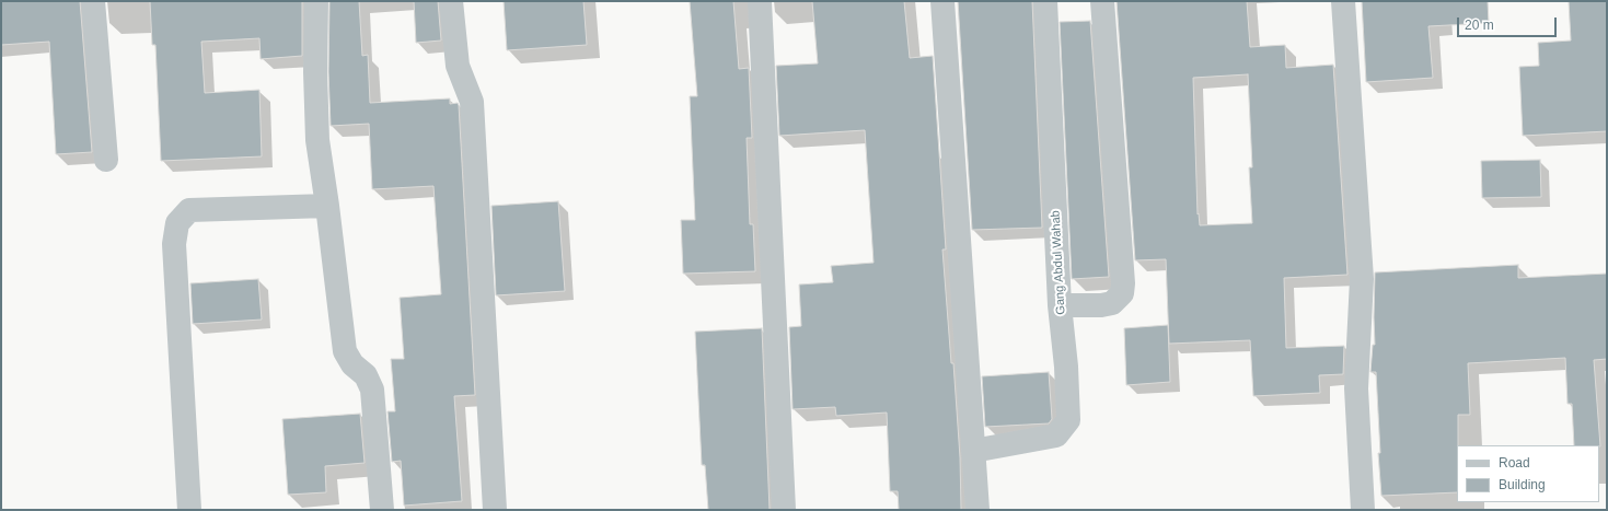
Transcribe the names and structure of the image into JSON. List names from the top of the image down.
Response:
{
  "streets": {
    "street": ["Gang Abdul Wahab"]
  },
  "legend": ["Road", "Building"],
  "scale_bar": "20 m"
}
